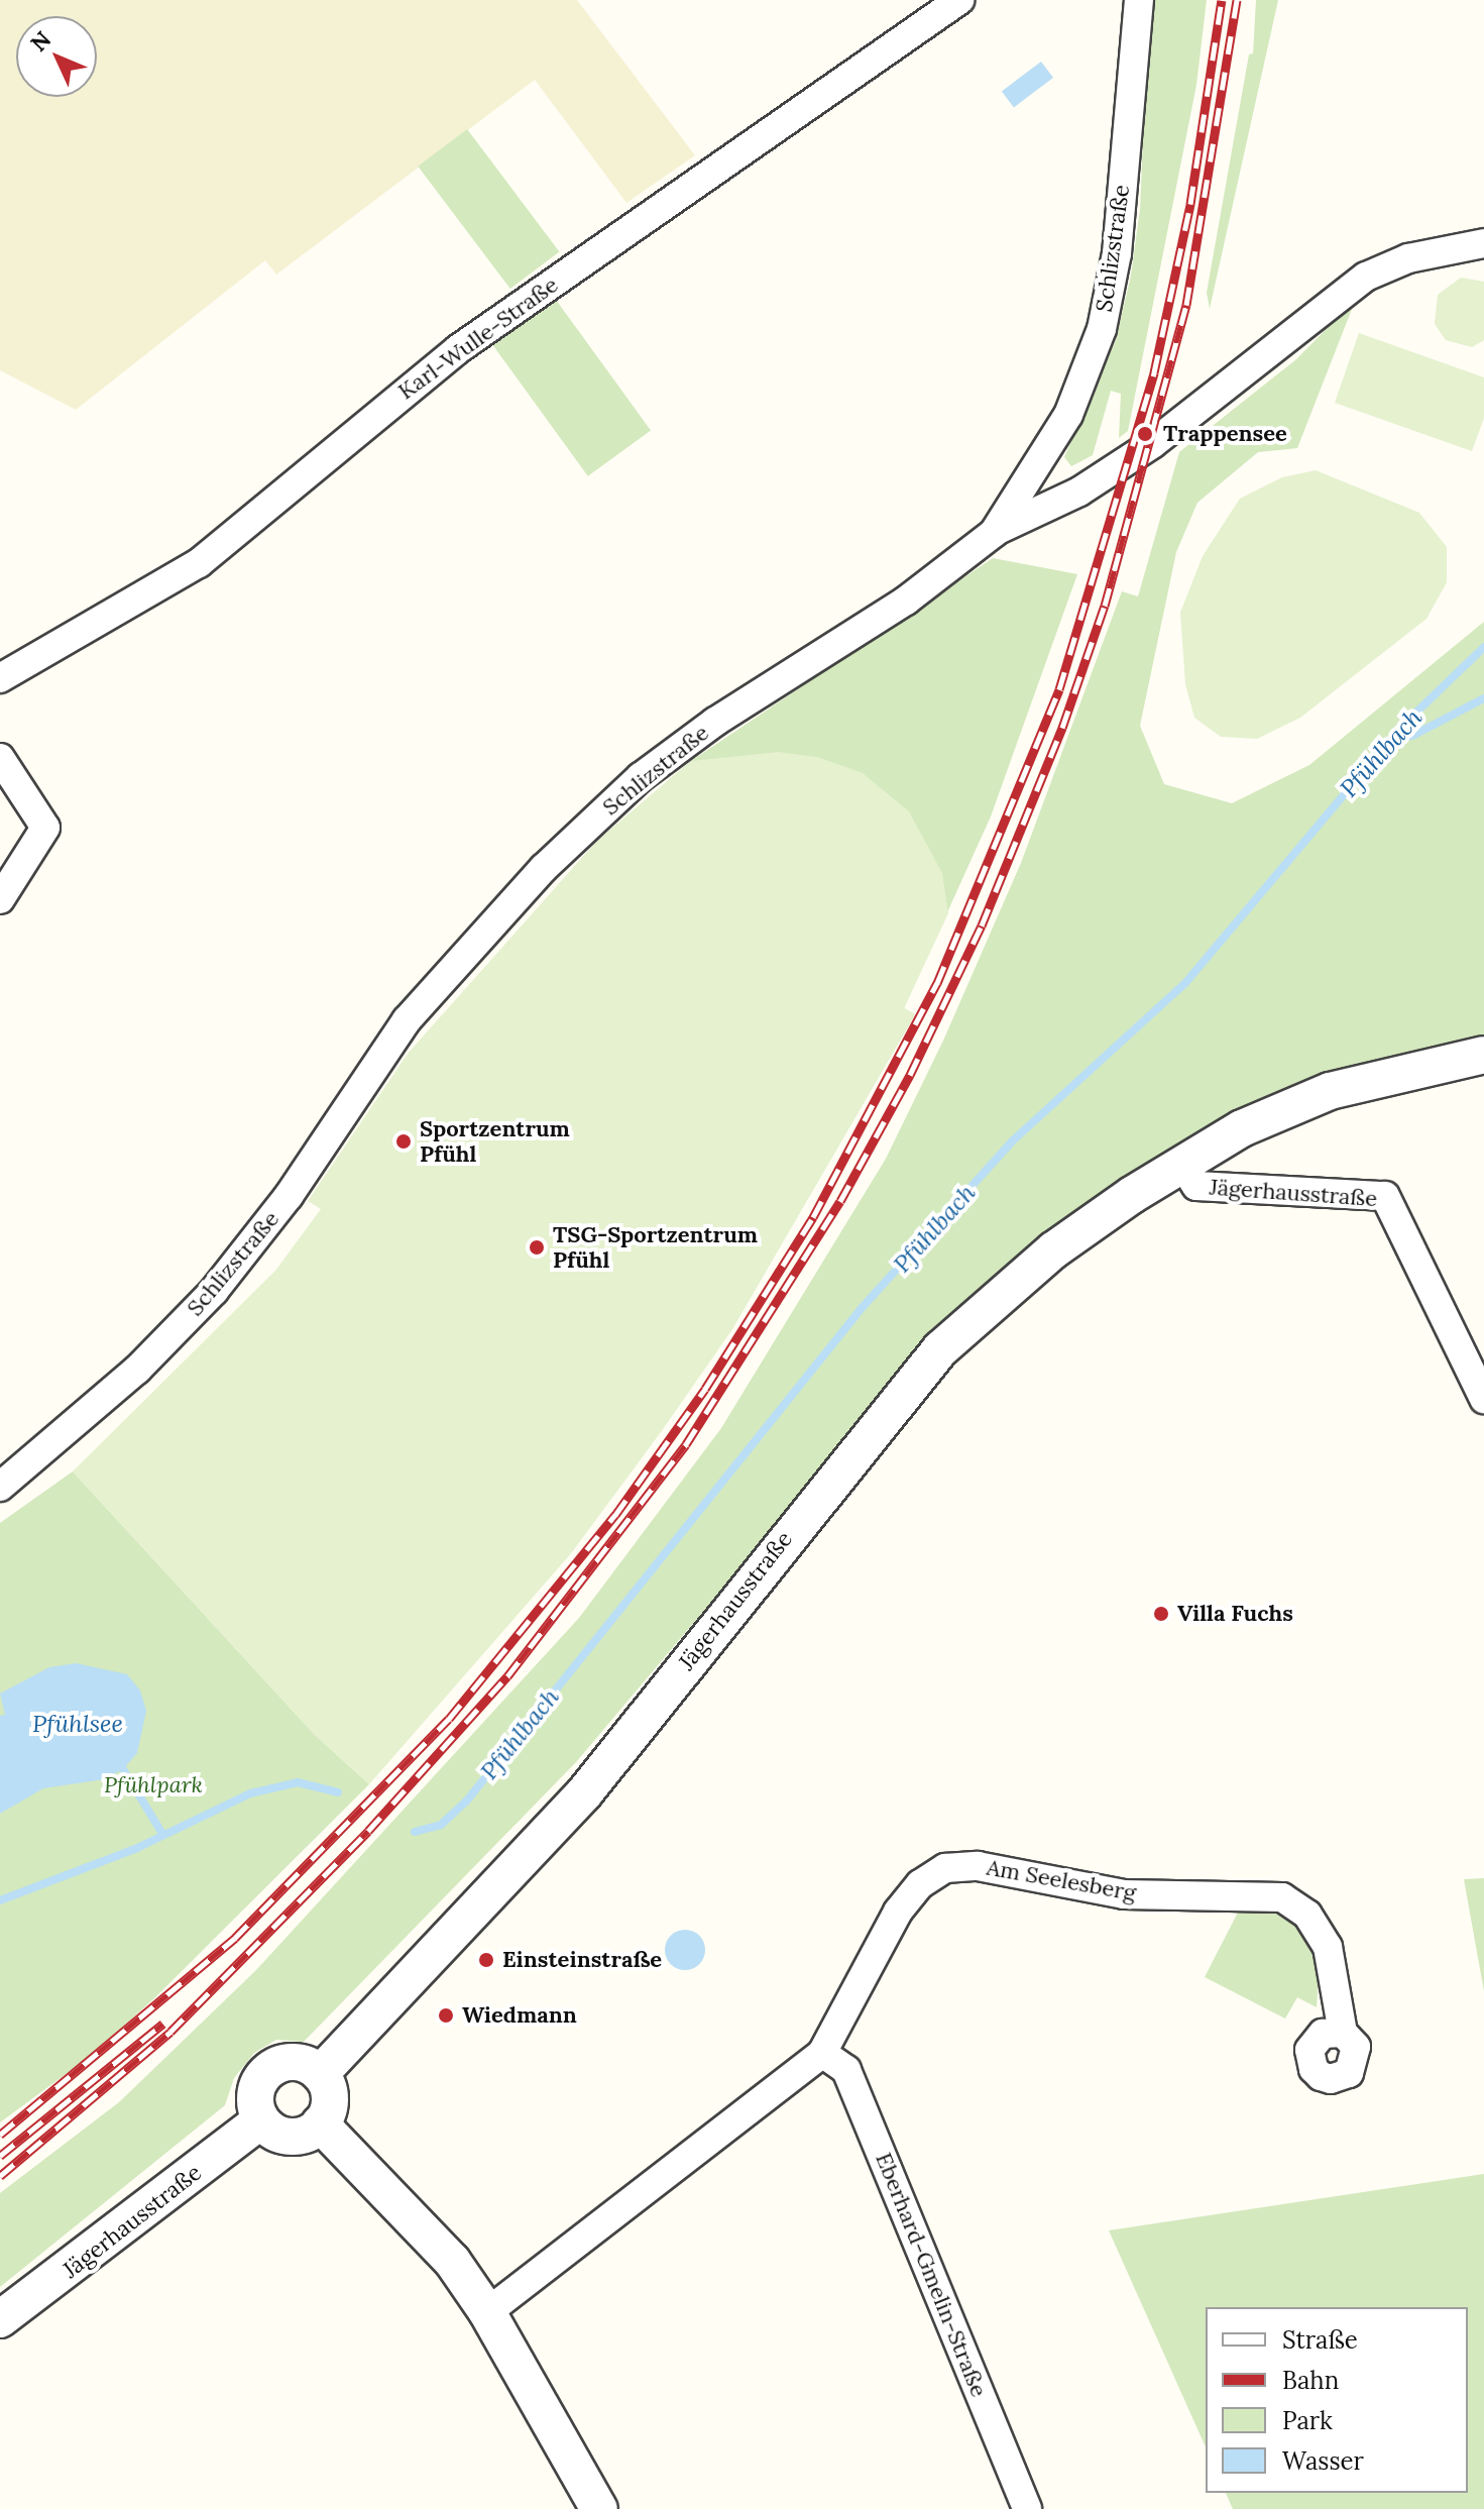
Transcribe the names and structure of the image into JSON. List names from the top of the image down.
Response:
{
  "streets": {
    "street": [
      "Schlizstraße",
      "Karl-Wulle-Straße",
      "Jägerhausstraße",
      "Am Seelesberg",
      "Eberhard-Gmelin-Straße"
    ]
  },
  "crossings": [
    ["Am Seelesberg", "Eberhard-Gmelin-Straße"]
  ],
  "water": ["Pfühlbach", "Pfühlsee"],
  "parks": ["Pfühlpark"],
  "places": [
    "Trappensee",
    "Sportzentrum Pfühl",
    "TSG-Sportzentrum Pfühl",
    "Villa Fuchs",
    "Einsteinstraße",
    "Wiedmann"
  ],
  "legend": [
    "Straße",
    "Bahn",
    "Park",
    "Wasser"
  ],
  "north": "top left"
}
